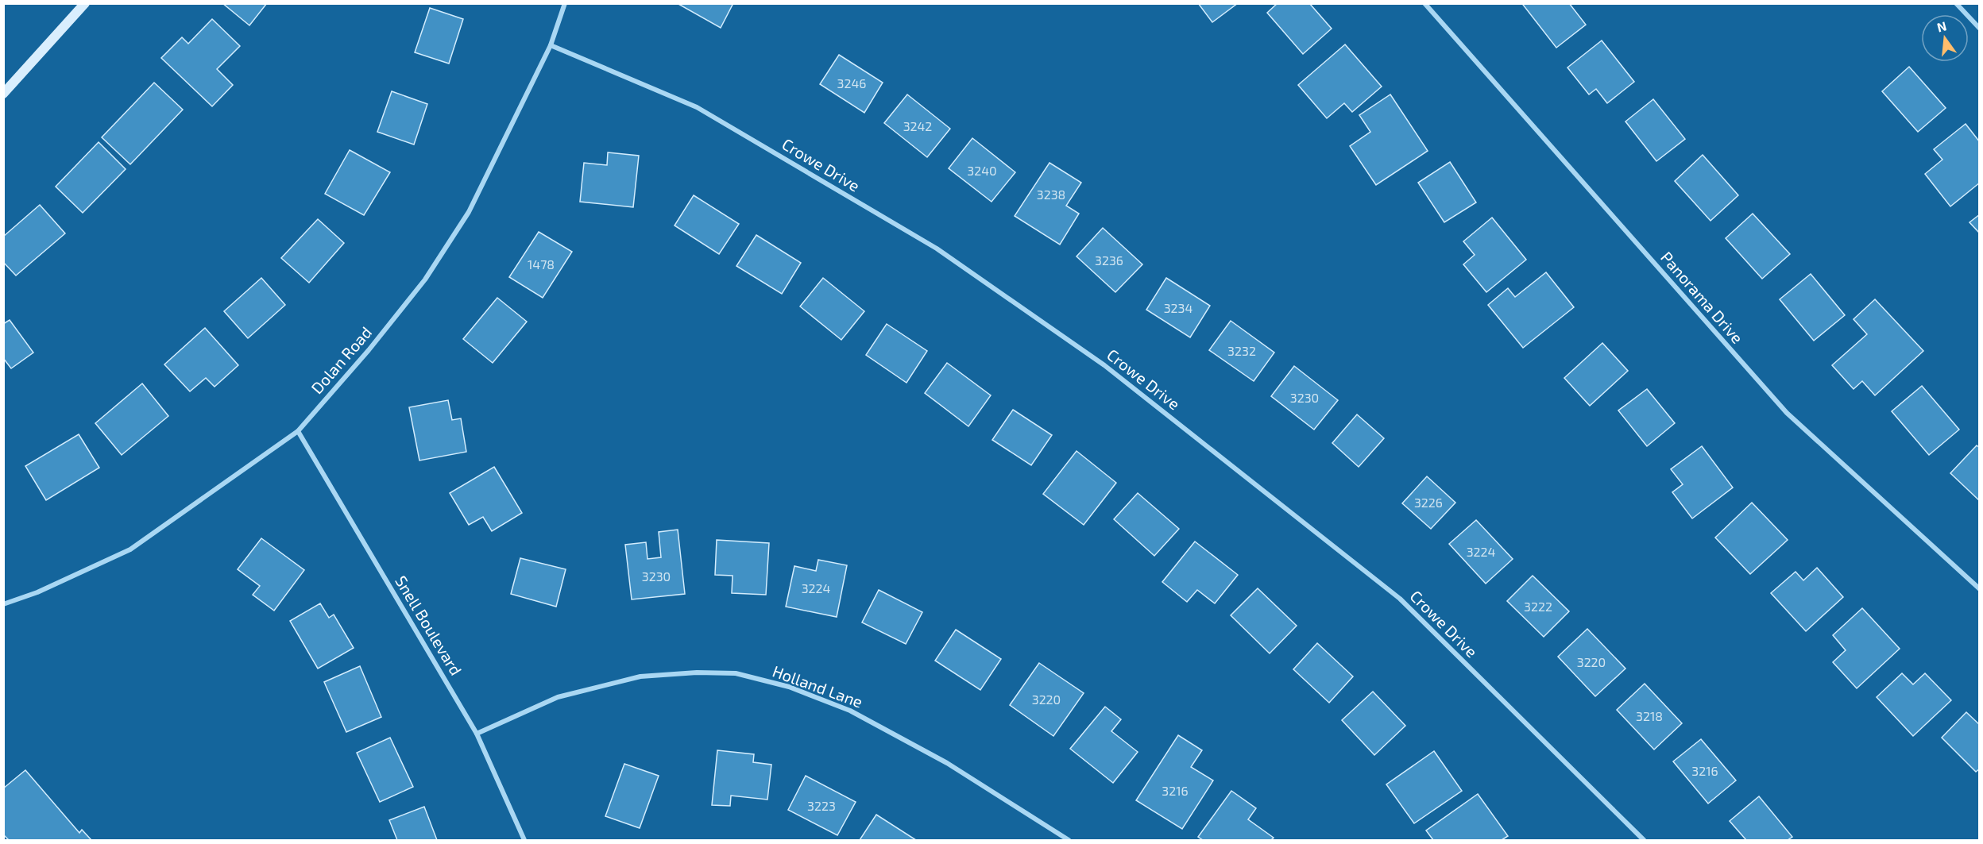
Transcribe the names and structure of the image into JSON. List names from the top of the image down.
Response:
{
  "streets": {
    "street": [
      "Crowe Drive",
      "Panorama Drive",
      "Dolan Road",
      "Snell Boulevard",
      "Holland Lane"
    ]
  },
  "crossings": [
    ["Crowe Drive", "Dolan Road"],
    ["Dolan Road", "Snell Boulevard"],
    ["Snell Boulevard", "Holland Lane"]
  ],
  "house_numbers": [
    "3246",
    "3242",
    "3240",
    "3238",
    "3236",
    "1478",
    "3234",
    "3232",
    "3230",
    "3226",
    "3224",
    "3230",
    "3224",
    "3222",
    "3220",
    "3220",
    "3218",
    "3216",
    "3216",
    "3223"
  ],
  "north": "top"
}
